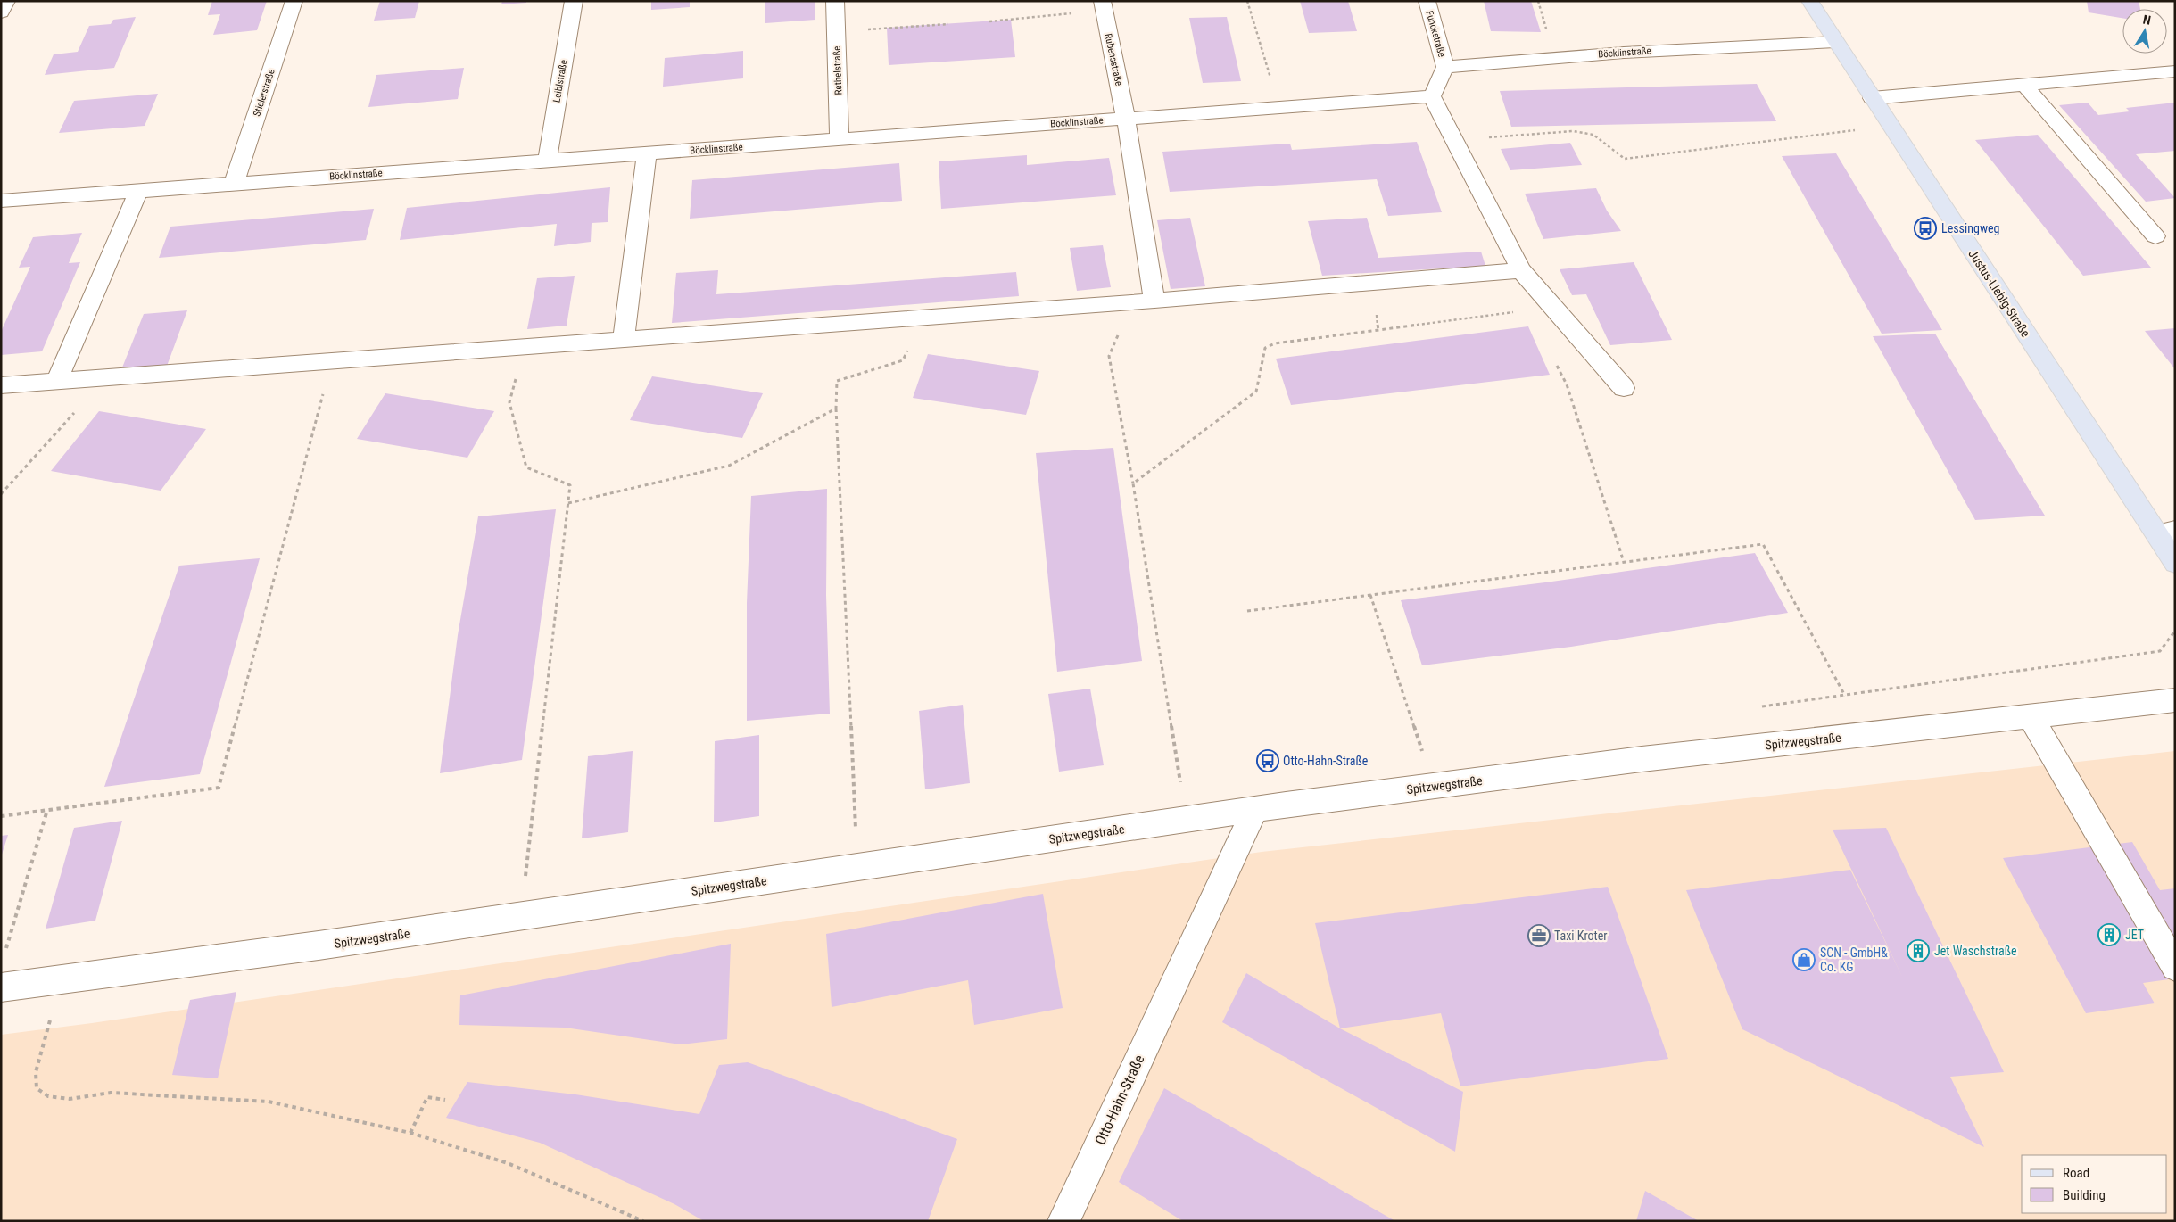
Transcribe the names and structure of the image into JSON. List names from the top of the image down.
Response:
{
  "streets": {
    "main road": ["Justus-Liebig-Straße"],
    "street": [
      "Funckstraße",
      "Böcklinstraße",
      "Rubensstraße",
      "Rethelstraße",
      "Leiblstraße",
      "Stielerstraße",
      "Spitzwegstraße",
      "Otto-Hahn-Straße"
    ]
  },
  "crossings": [
    ["Funckstraße", "Böcklinstraße"],
    ["Böcklinstraße", "Rubensstraße"],
    ["Böcklinstraße", "Rethelstraße"],
    ["Böcklinstraße", "Leiblstraße"],
    ["Böcklinstraße", "Stielerstraße"],
    ["Böcklinstraße", "Justus-Liebig-Straße"],
    ["Spitzwegstraße", "Otto-Hahn-Straße"]
  ],
  "places": {
    "bus stop": ["Lessingweg", "Otto-Hahn-Straße"],
    "building": ["JET", "Jet Waschstraße"],
    "office": ["Taxi Kroter"],
    "shop": ["SCN - GmbH& Co. KG"]
  },
  "legend": ["Road", "Building"],
  "north": "top"
}
